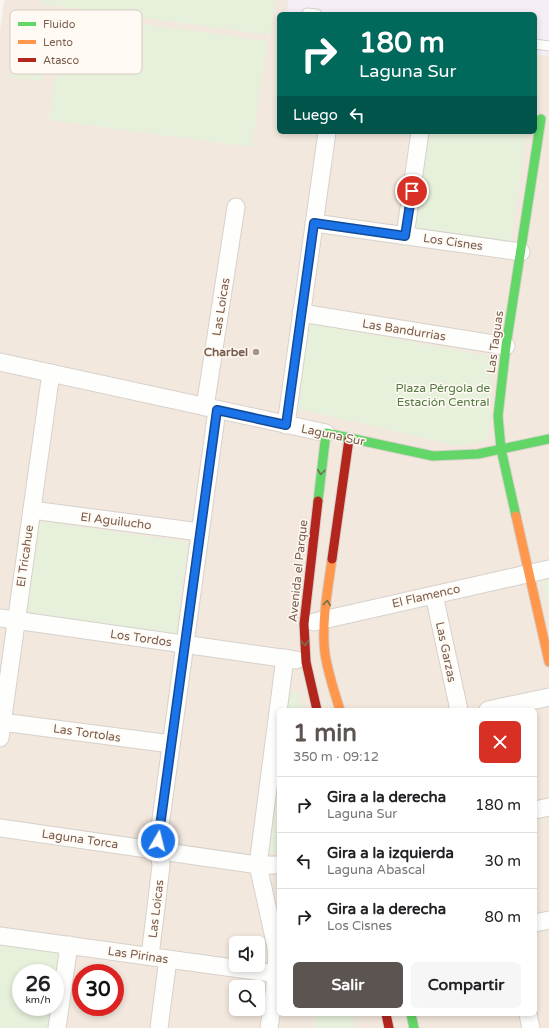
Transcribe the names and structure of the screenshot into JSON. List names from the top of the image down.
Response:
{
  "streets": {
    "street": [
      "Los Cisnes",
      "Las Loicas",
      "Las Bandurrias",
      "Las Taguas",
      "Laguna Sur",
      "El Aguilucho",
      "El Tricahue",
      "Avenida el Parque",
      "El Flamenco",
      "Los Tordos",
      "Las Garzas",
      "Las Tortolas",
      "Laguna Torca",
      "Las Pirinas"
    ]
  },
  "crossings": [
    ["Los Cisnes", "Las Taguas"],
    ["Las Loicas", "Laguna Sur"],
    ["Las Loicas", "El Aguilucho"],
    ["Las Loicas", "Los Tordos"],
    ["Las Loicas", "Las Tortolas"],
    ["Las Loicas", "Laguna Torca"],
    ["Las Loicas", "Las Pirinas"],
    ["Las Bandurrias", "Las Taguas"],
    ["Las Taguas", "Laguna Sur"],
    ["Las Taguas", "El Flamenco"],
    ["Laguna Sur", "El Tricahue"],
    ["Laguna Sur", "Avenida el Parque"],
    ["El Aguilucho", "El Tricahue"],
    ["El Tricahue", "Los Tordos"],
    ["El Tricahue", "Las Tortolas"],
    ["Avenida el Parque", "El Flamenco"],
    ["Avenida el Parque", "Los Tordos"],
    ["El Flamenco", "Las Garzas"]
  ],
  "parks": ["Plaza Pérgola de Estación Central"],
  "places": ["Charbel"],
  "legend": ["Fluido", "Lento", "Atasco"],
  "page": {
    "turn": ["180 m", "Laguna Sur"],
    "then": "Luego",
    "heading": ["1 min", "350 m · 09:12"],
    "list": [
      {
        "name": "Gira a la derecha",
        "note": "Laguna Sur",
        "value": "180 m"
      },
      {
        "name": "Gira a la izquierda",
        "note": "Laguna Abascal",
        "value": "30 m"
      },
      {
        "name": "Gira a la derecha",
        "note": "Los Cisnes",
        "value": "80 m"
      }
    ],
    "buttons": ["Salir", "Compartir"],
    "speed": "26 km/h",
    "limit": "30"
  }
}
